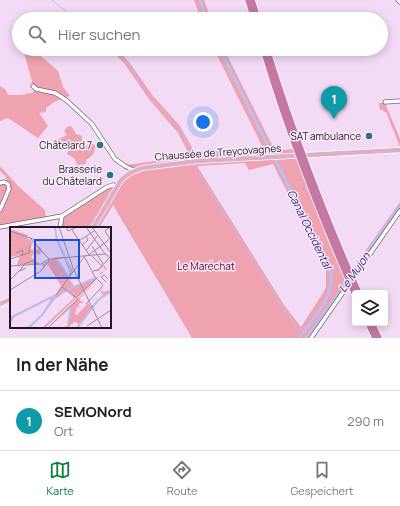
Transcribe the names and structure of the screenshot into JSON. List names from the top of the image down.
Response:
{
  "streets": {
    "main road": ["Chaussée de Treycovagnes"]
  },
  "water": ["Canal Occidental", "Le Mujon"],
  "parks": ["Le Maréchat"],
  "places": ["SAT ambulance", "Châtelard 7", "Brasserie du Châtelard"],
  "page": {
    "search": "Hier suchen",
    "pins": "1",
    "heading": "In der Nähe",
    "list": [
      {
        "mark": "1",
        "name": "SEMONord",
        "note": "Ort",
        "value": "290 m"
      }
    ],
    "nav": ["Karte", "Route", "Gespeichert"]
  }
}
